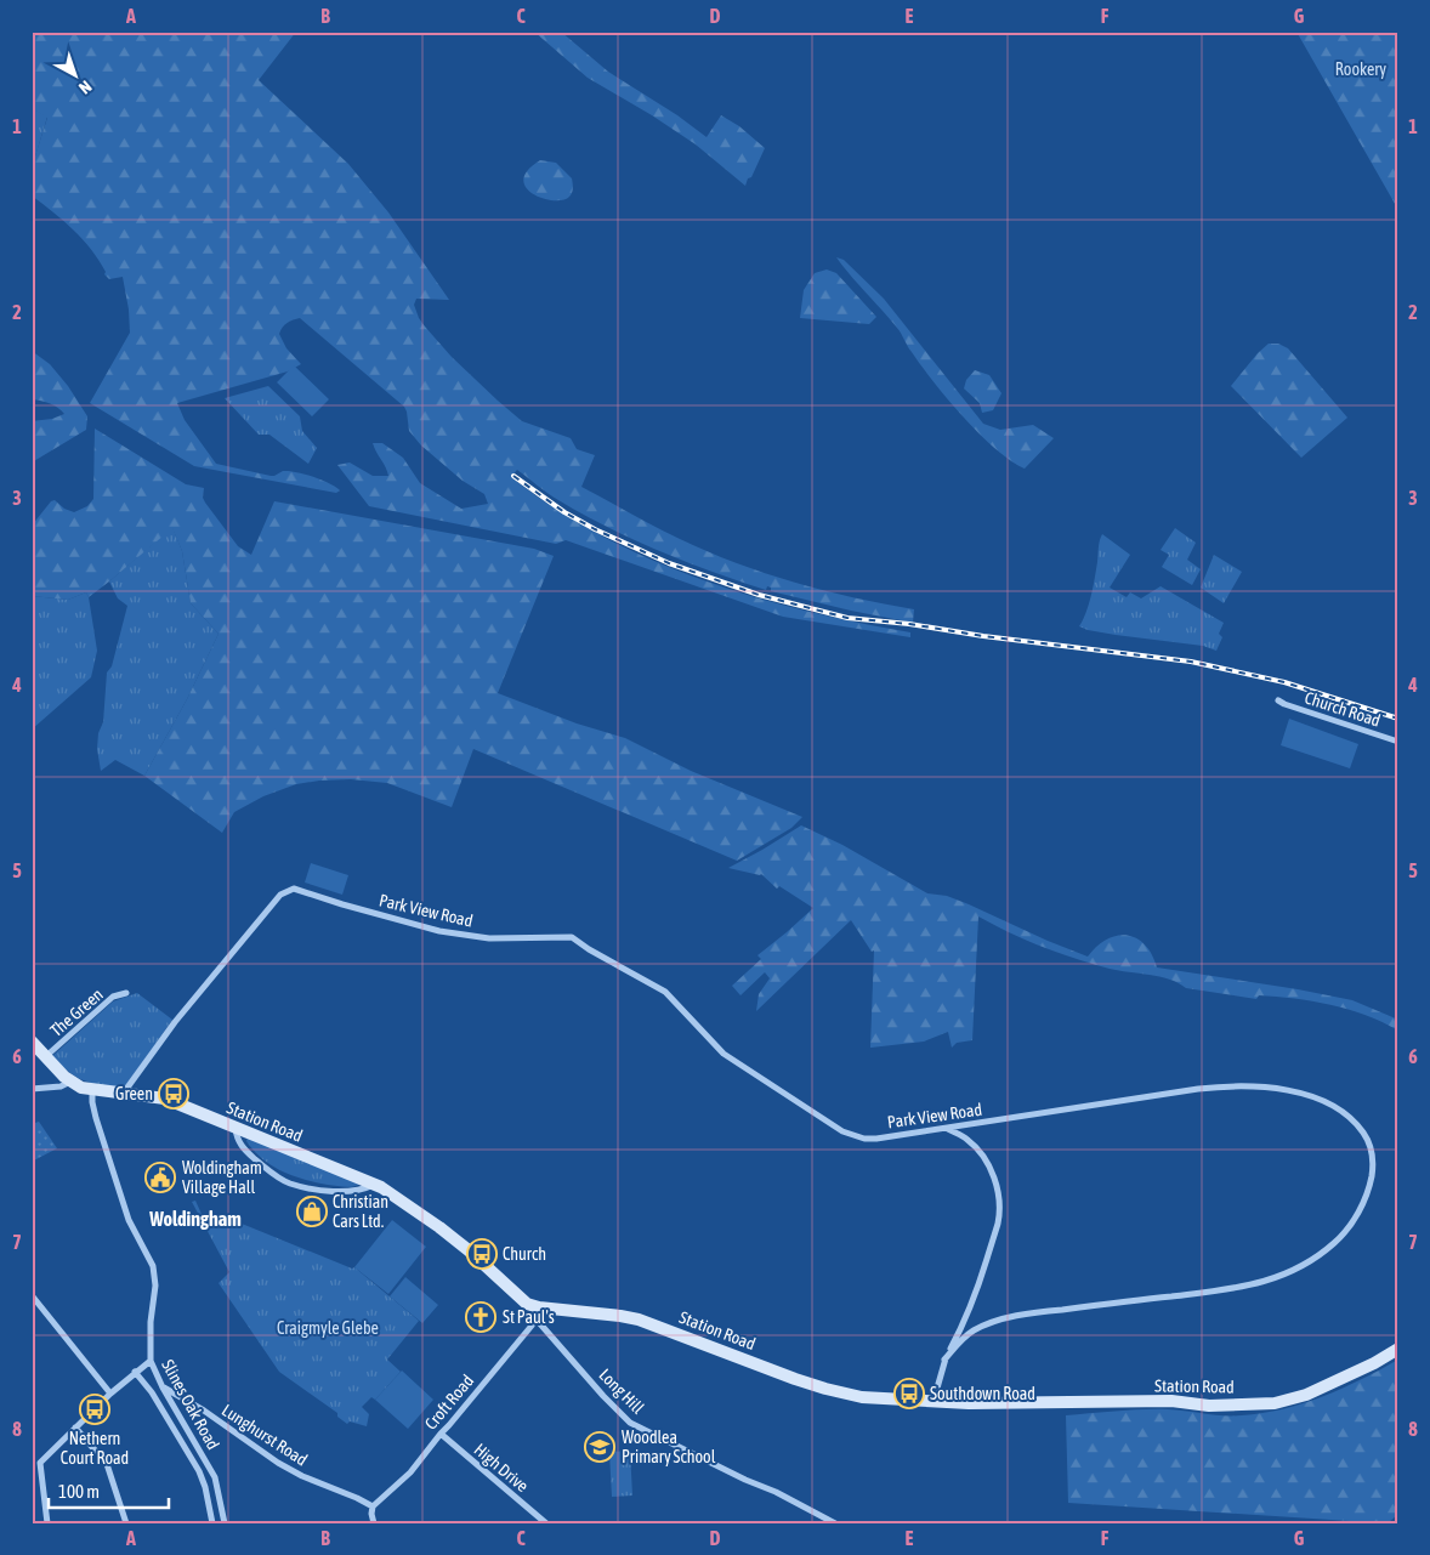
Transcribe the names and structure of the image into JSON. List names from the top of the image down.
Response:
{
  "streets": {
    "street": [
      "Church Road",
      "Park View Road",
      "The Green",
      "Station Road",
      "Long Hill",
      "Croft Road",
      "Slines Oak Road",
      "Lunghurst Road",
      "High Drive"
    ]
  },
  "crossings": [
    ["Park View Road", "Station Road"],
    ["Station Road", "Long Hill"],
    ["Station Road", "Croft Road"],
    ["Station Road", "Slines Oak Road"],
    ["Long Hill", "Croft Road"],
    ["Croft Road", "Lunghurst Road"],
    ["Croft Road", "High Drive"],
    ["Slines Oak Road", "Lunghurst Road"]
  ],
  "districts": ["Woldingham"],
  "parks": ["Rookery", "Craigmyle Glebe"],
  "places": {
    "bus stop": [
      "Green",
      "Church",
      "Southdown Road",
      "Nethern Court Road"
    ],
    "public building": ["Woldingham Village Hall"],
    "shop": ["Christian Cars Ltd."],
    "church": ["St Paul's"],
    "school or university": ["Woodlea Primary School"]
  },
  "scale_bar": "100 m",
  "north": "bottom right",
  "grid": {
    "columns": [
      "A",
      "B",
      "C",
      "D",
      "E",
      "F",
      "G"
    ],
    "rows": [
      "1",
      "2",
      "3",
      "4",
      "5",
      "6",
      "7",
      "8"
    ]
  }
}
